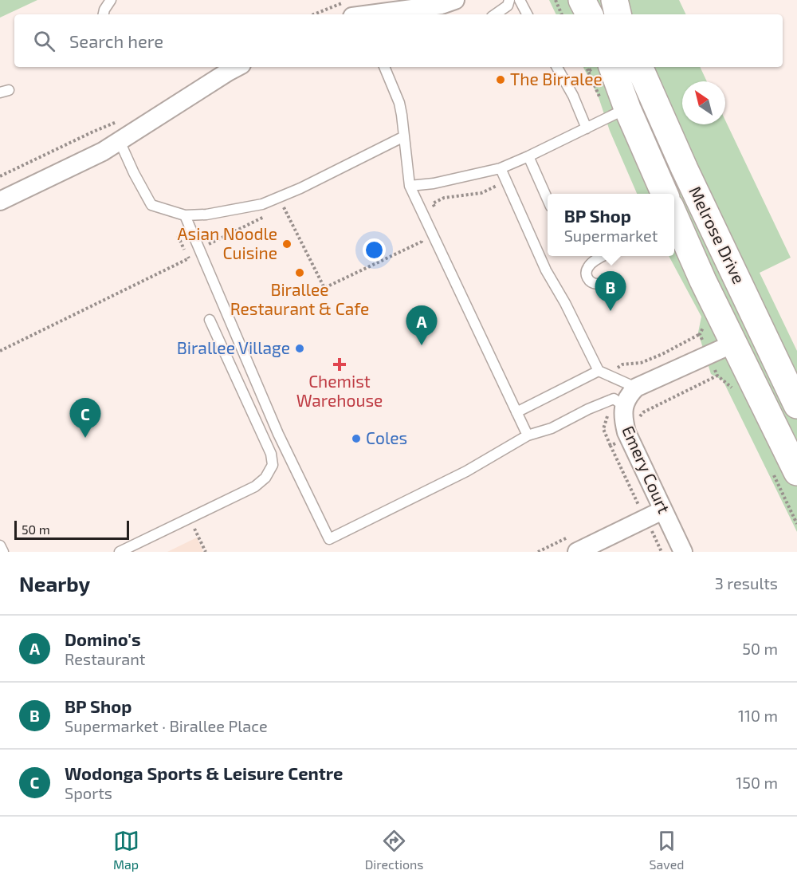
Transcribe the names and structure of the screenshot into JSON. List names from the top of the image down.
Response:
{
  "streets": {
    "main road": ["Melrose Drive"],
    "street": ["Emery Court"]
  },
  "places": {
    "other": [
      "The Birralee",
      "Asian Noodle Cuisine",
      "Birallee Restaurant & Cafe",
      "Birallee Village",
      "Coles"
    ],
    "health": ["Chemist Warehouse"]
  },
  "scale_bar": "50 m",
  "north": "top left",
  "page": {
    "search": "Search here",
    "popup": ["BP Shop", "Supermarket"],
    "pins": ["B", "A", "C"],
    "scale": "50 m",
    "heading": ["Nearby", "3 results"],
    "list": [
      {
        "mark": "A",
        "name": "Domino's",
        "note": "Restaurant",
        "value": "50 m"
      },
      {
        "mark": "B",
        "name": "BP Shop",
        "note": "Supermarket · Birallee Place",
        "value": "110 m"
      },
      {
        "mark": "C",
        "name": "Wodonga Sports & Leisure Centre",
        "note": "Sports",
        "value": "150 m"
      }
    ],
    "nav": ["Map", "Directions", "Saved"]
  }
}
